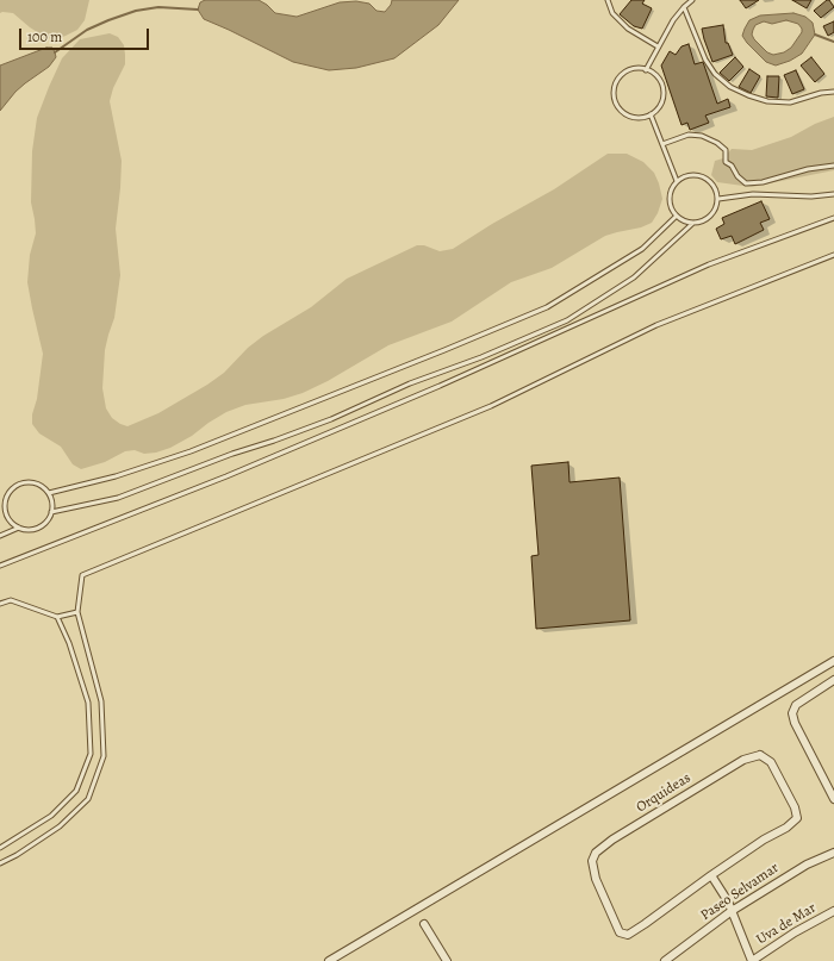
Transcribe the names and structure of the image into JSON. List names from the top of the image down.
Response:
{
  "streets": {
    "street": ["Orquideas", "Paseo Selvamar", "Uva de Mar"]
  },
  "crossings": [
    ["Paseo Selvamar", "Uva de Mar"]
  ],
  "scale_bar": "100 m"
}
